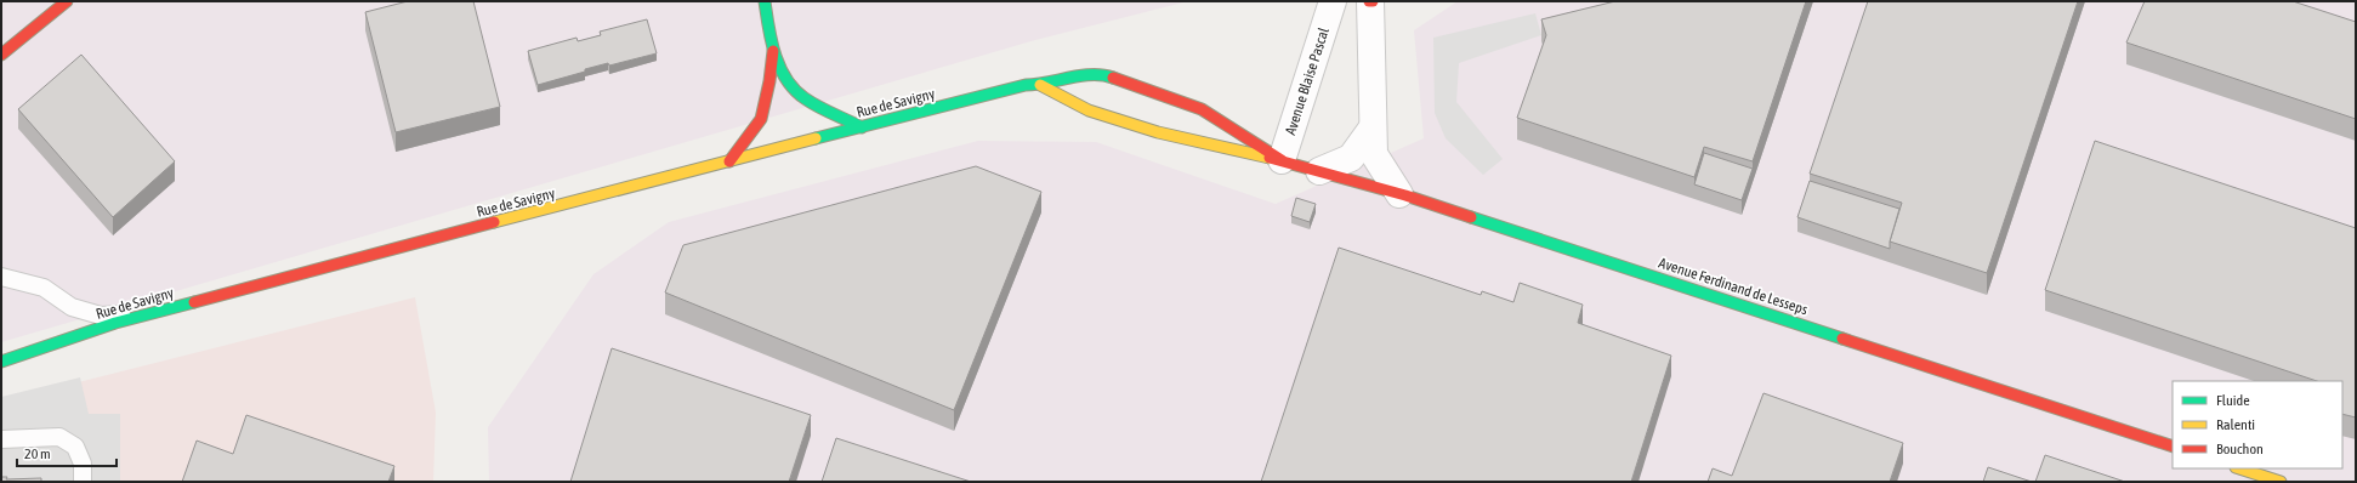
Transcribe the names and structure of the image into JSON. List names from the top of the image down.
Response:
{
  "streets": {
    "main road": ["Rue de Savigny", "Avenue Ferdinand de Lesseps"],
    "street": ["Avenue Blaise Pascal"]
  },
  "crossings": [
    ["Avenue Blaise Pascal", "Rue de Savigny"],
    ["Avenue Blaise Pascal", "Avenue Ferdinand de Lesseps"],
    ["Rue de Savigny", "Avenue Ferdinand de Lesseps"]
  ],
  "legend": ["Fluide", "Ralenti", "Bouchon"],
  "scale_bar": "20 m"
}
